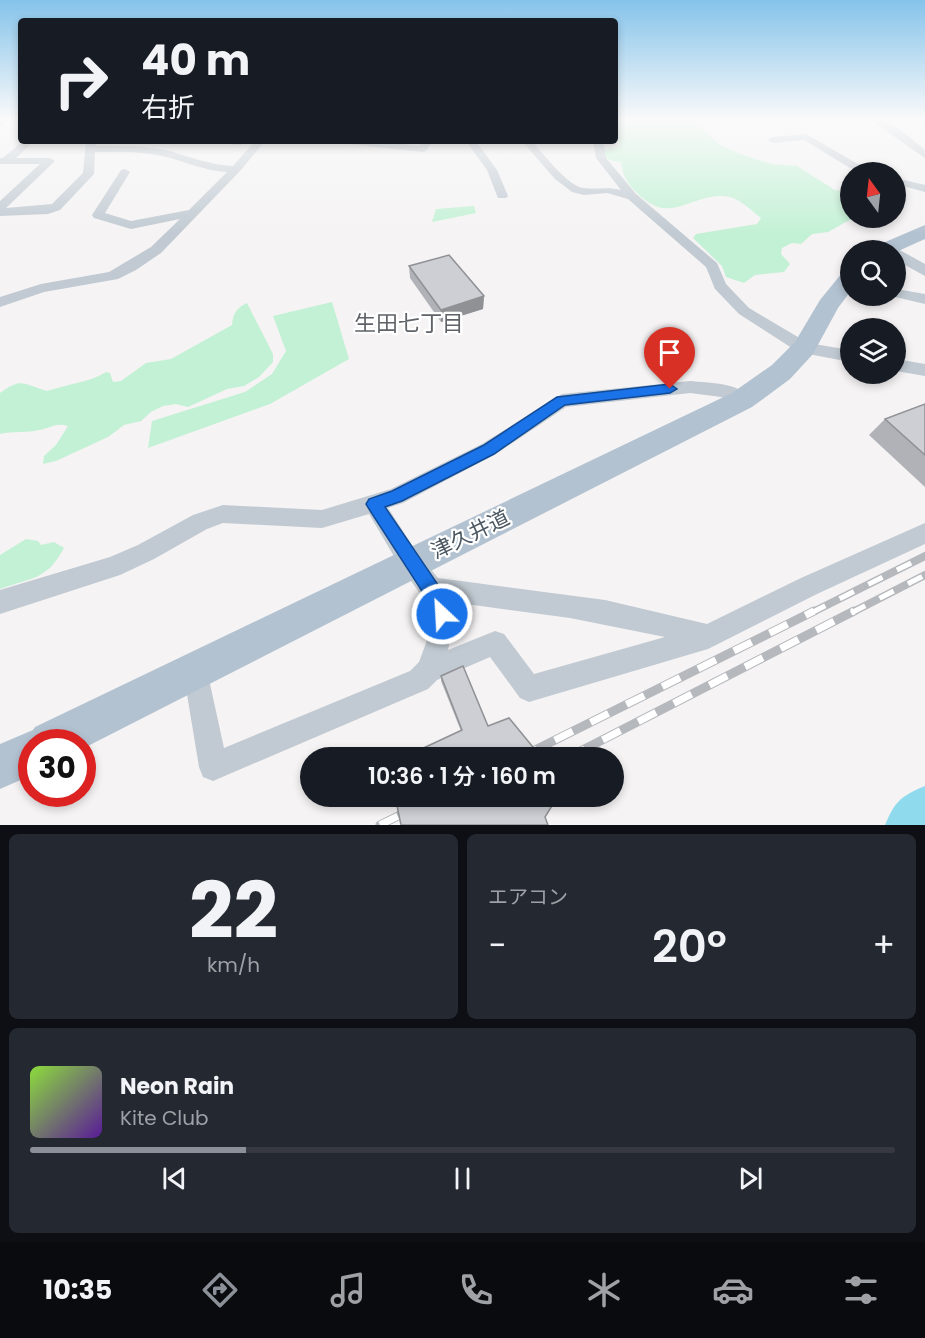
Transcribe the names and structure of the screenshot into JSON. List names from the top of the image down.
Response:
{
  "streets": {
    "main road": ["津久井道"]
  },
  "districts": ["生田七丁目"],
  "north": "top",
  "page": {
    "turn": ["40 m", "右折"],
    "limit": "30",
    "trip": "10:36 · 1 分 · 160 m",
    "tile": [
      ["22", "km/h"],
      "エアコン"
    ],
    "heat": ["−", "20°", "+"],
    "song": ["Neon Rain", "Kite Club"],
    "tabs": "10:35"
  }
}
